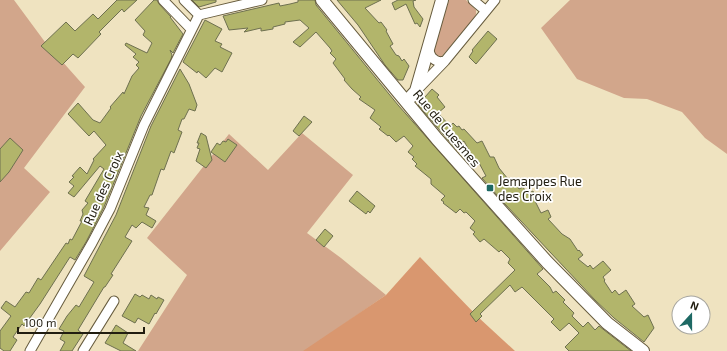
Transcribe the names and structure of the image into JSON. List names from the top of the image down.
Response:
{
  "streets": {
    "street": ["Rue de Cuesmes", "Rue des Croix"]
  },
  "places": {
    "transit": ["Jemappes Rue des Croix"]
  },
  "scale_bar": "100 m",
  "north": "top"
}
